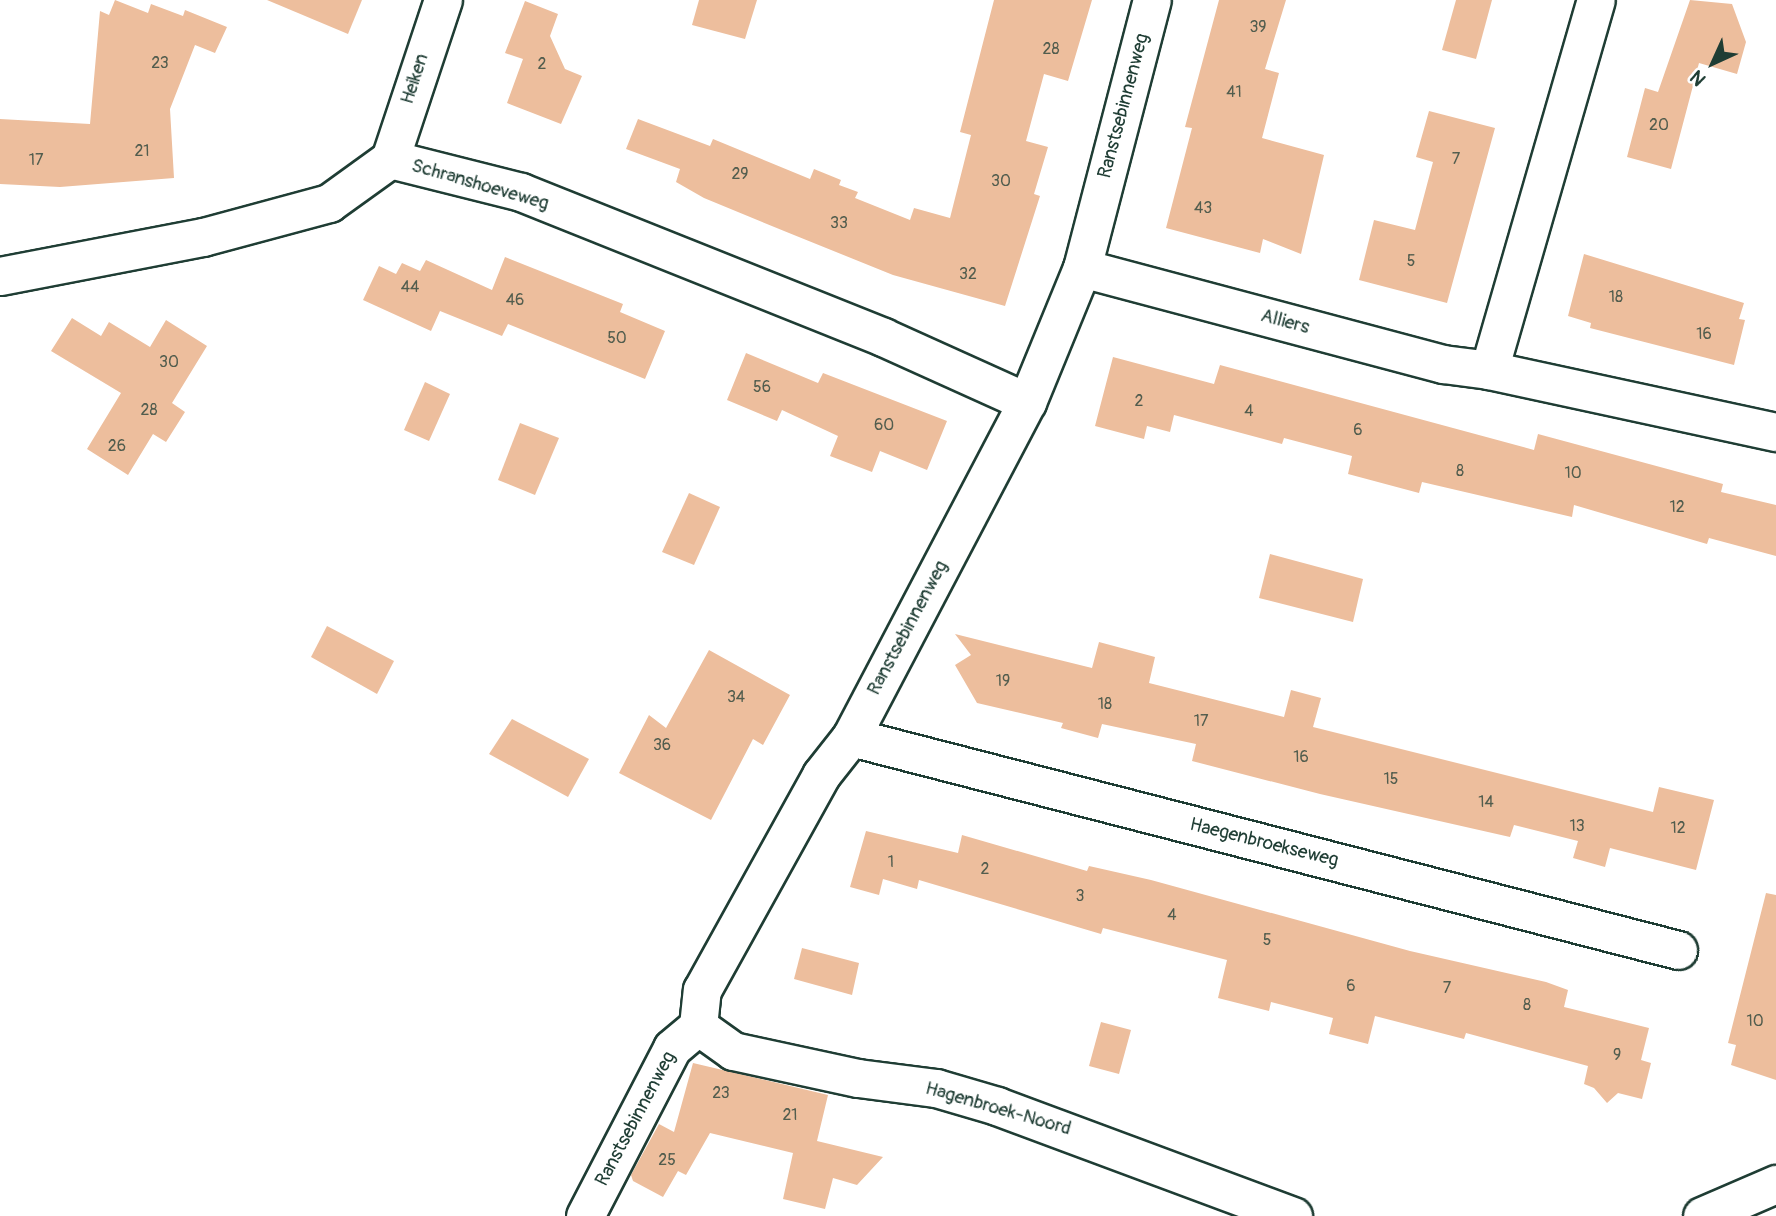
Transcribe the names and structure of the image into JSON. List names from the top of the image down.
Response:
{
  "streets": {
    "street": [
      "Heiken",
      "Ranstsebinnenweg",
      "Schranshoeveweg",
      "Alliers",
      "Haegenbroekseweg",
      "Hagenbroek-Noord"
    ]
  },
  "crossings": [
    ["Heiken", "Schranshoeveweg"],
    ["Ranstsebinnenweg", "Schranshoeveweg"],
    ["Ranstsebinnenweg", "Alliers"],
    ["Ranstsebinnenweg", "Haegenbroekseweg"],
    ["Ranstsebinnenweg", "Hagenbroek-Noord"]
  ],
  "house_numbers": [
    "39",
    "28",
    "23",
    "2",
    "41",
    "20",
    "21",
    "7",
    "17",
    "29",
    "30",
    "43",
    "33",
    "5",
    "32",
    "44",
    "18",
    "46",
    "16",
    "50",
    "30",
    "56",
    "2",
    "28",
    "4",
    "60",
    "6",
    "26",
    "8",
    "10",
    "12",
    "19",
    "34",
    "18",
    "17",
    "36",
    "16",
    "15",
    "14",
    "13",
    "12",
    "1",
    "2",
    "3",
    "4",
    "5",
    "6",
    "7",
    "8",
    "10",
    "9",
    "23",
    "21",
    "25"
  ],
  "north": "bottom left"
}
